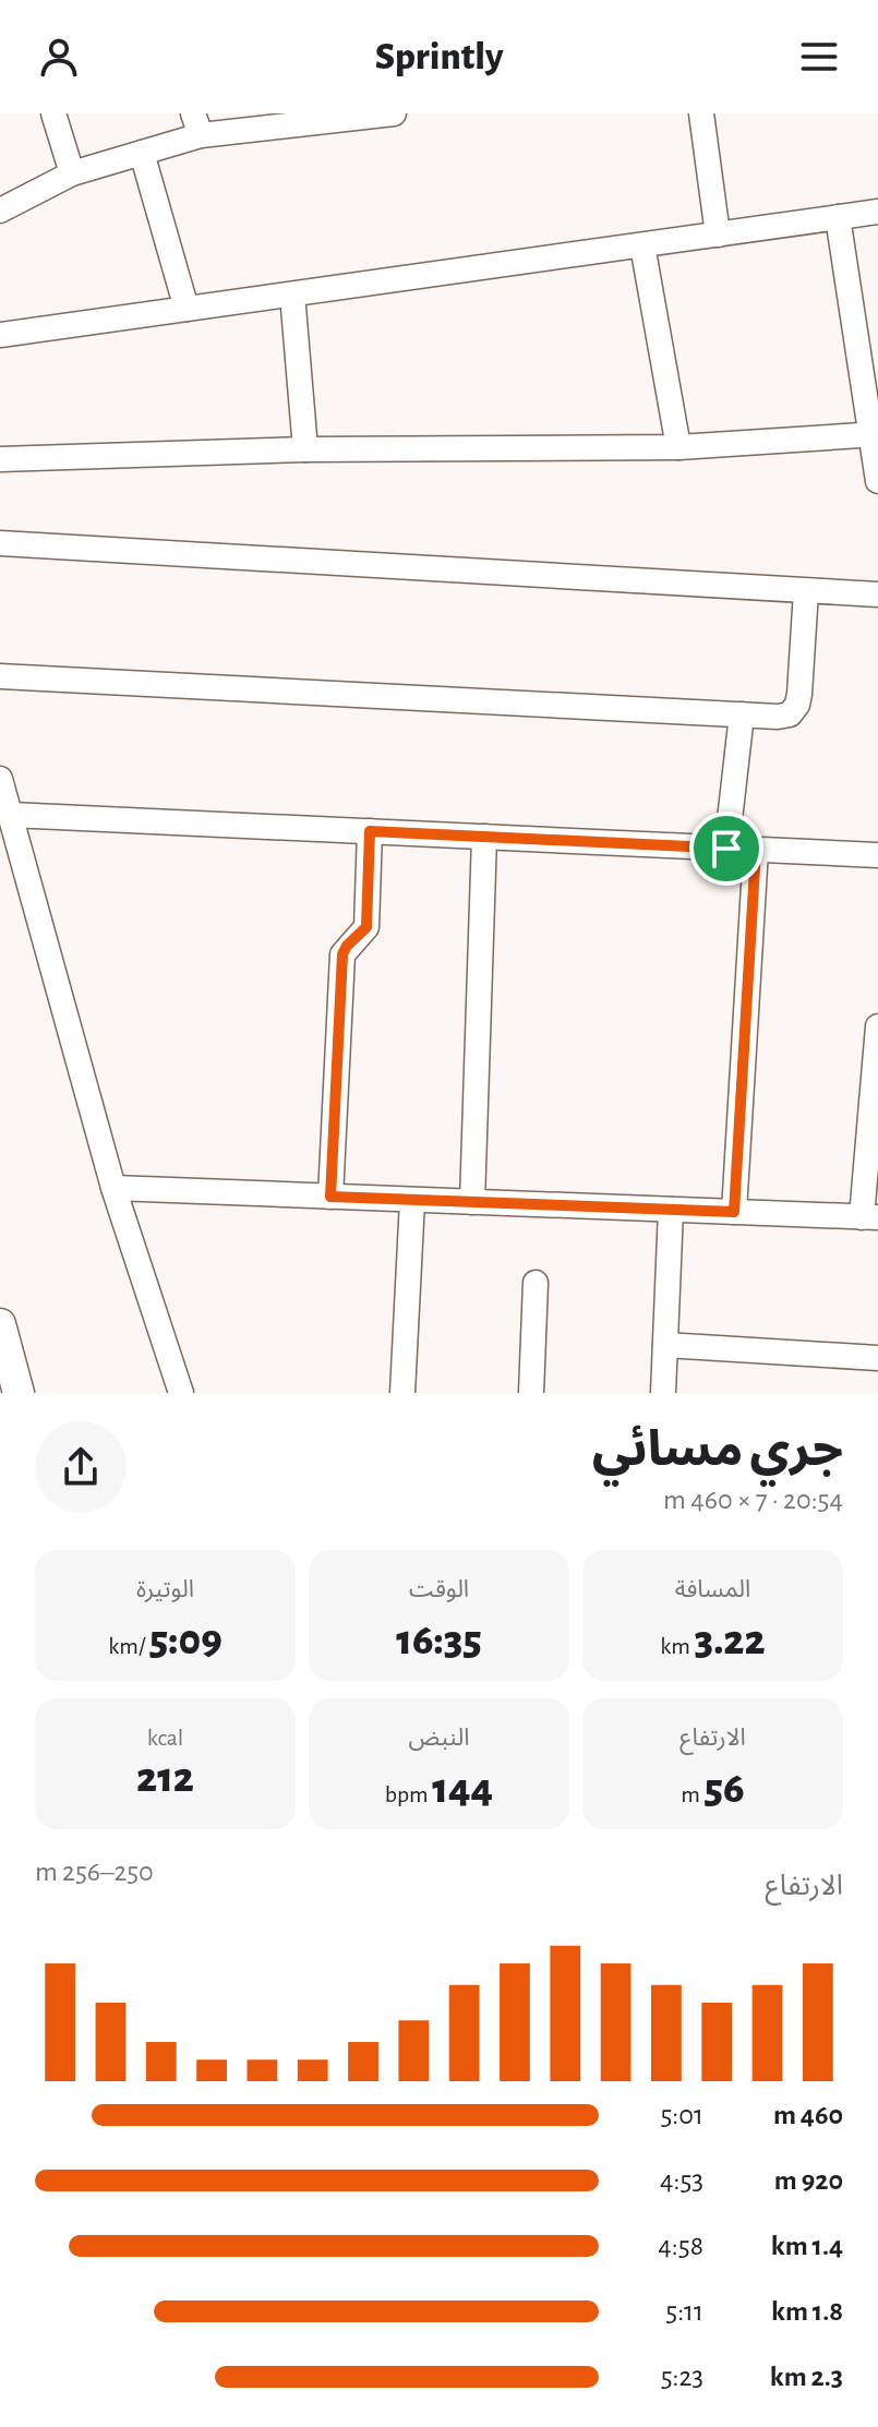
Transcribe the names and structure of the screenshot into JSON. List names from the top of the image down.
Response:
{
  "page": {
    "header": "Sprintly",
    "heading": ["جري مسائي", "20:54 · 7 × 460 m"],
    "stats": [
      ["المسافة", "3.22 km"],
      ["الوقت", "16:35"],
      ["الوتيرة", "5:09 /km"],
      ["الارتفاع", "56 m"],
      ["النبض", "144 bpm"],
      ["kcal", "212"]
    ],
    "chart": ["الارتفاع", "250–256 m"],
    "list": [
      {
        "name": "460 m",
        "note": "5:01"
      },
      {
        "name": "920 m",
        "note": "4:53"
      },
      {
        "name": "1.4 km",
        "note": "4:58"
      },
      {
        "name": "1.8 km",
        "note": "5:11"
      },
      {
        "name": "2.3 km",
        "note": "5:23"
      }
    ]
  }
}
